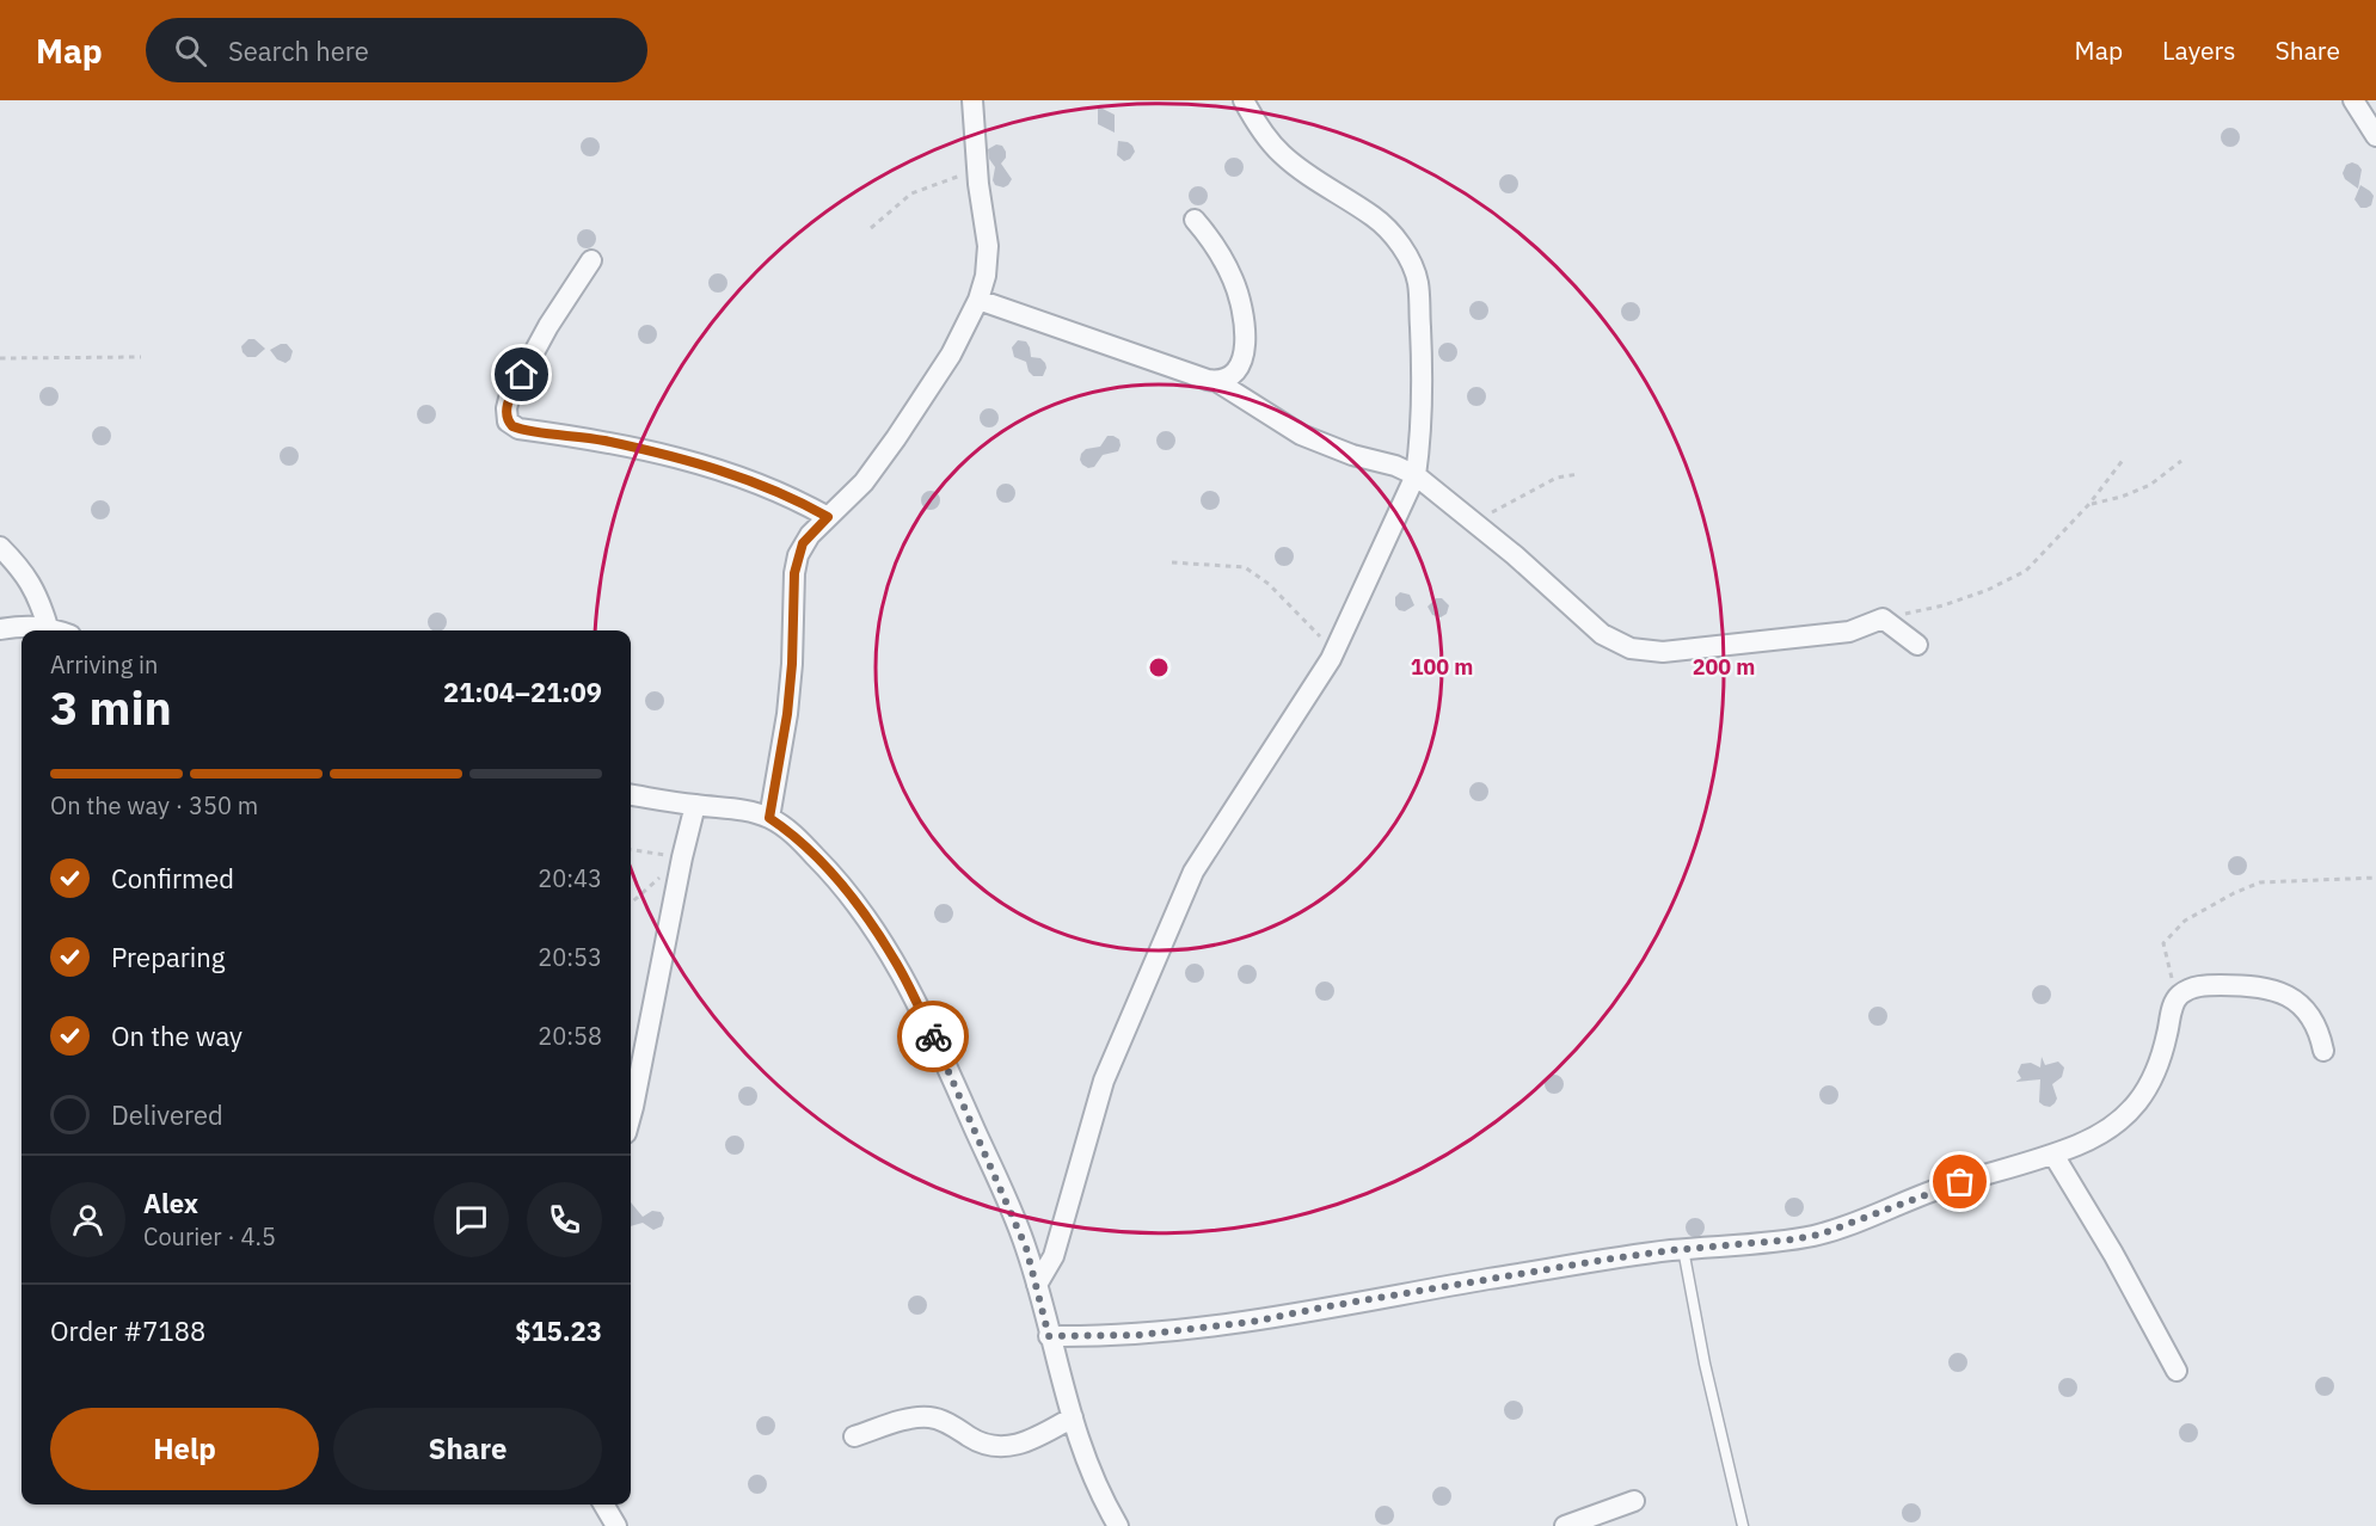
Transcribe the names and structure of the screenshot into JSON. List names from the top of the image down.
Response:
{
  "page": {
    "header": "Map",
    "search": "Search here",
    "nav": ["Map", "Layers", "Share"],
    "heading": ["3 min", "Arriving in", "21:04–21:09"],
    "panel": [
      "Alex",
      "Courier · 4.5",
      "Order #7188",
      "$15.23"
    ],
    "bar": "On the way · 350 m",
    "list": [
      ["Confirmed", "20:43"],
      ["Preparing", "20:53"],
      ["On the way", "20:58"],
      "Delivered"
    ],
    "buttons": ["Help", "Share"]
  },
  "rings": ["100 m", "200 m"]
}
